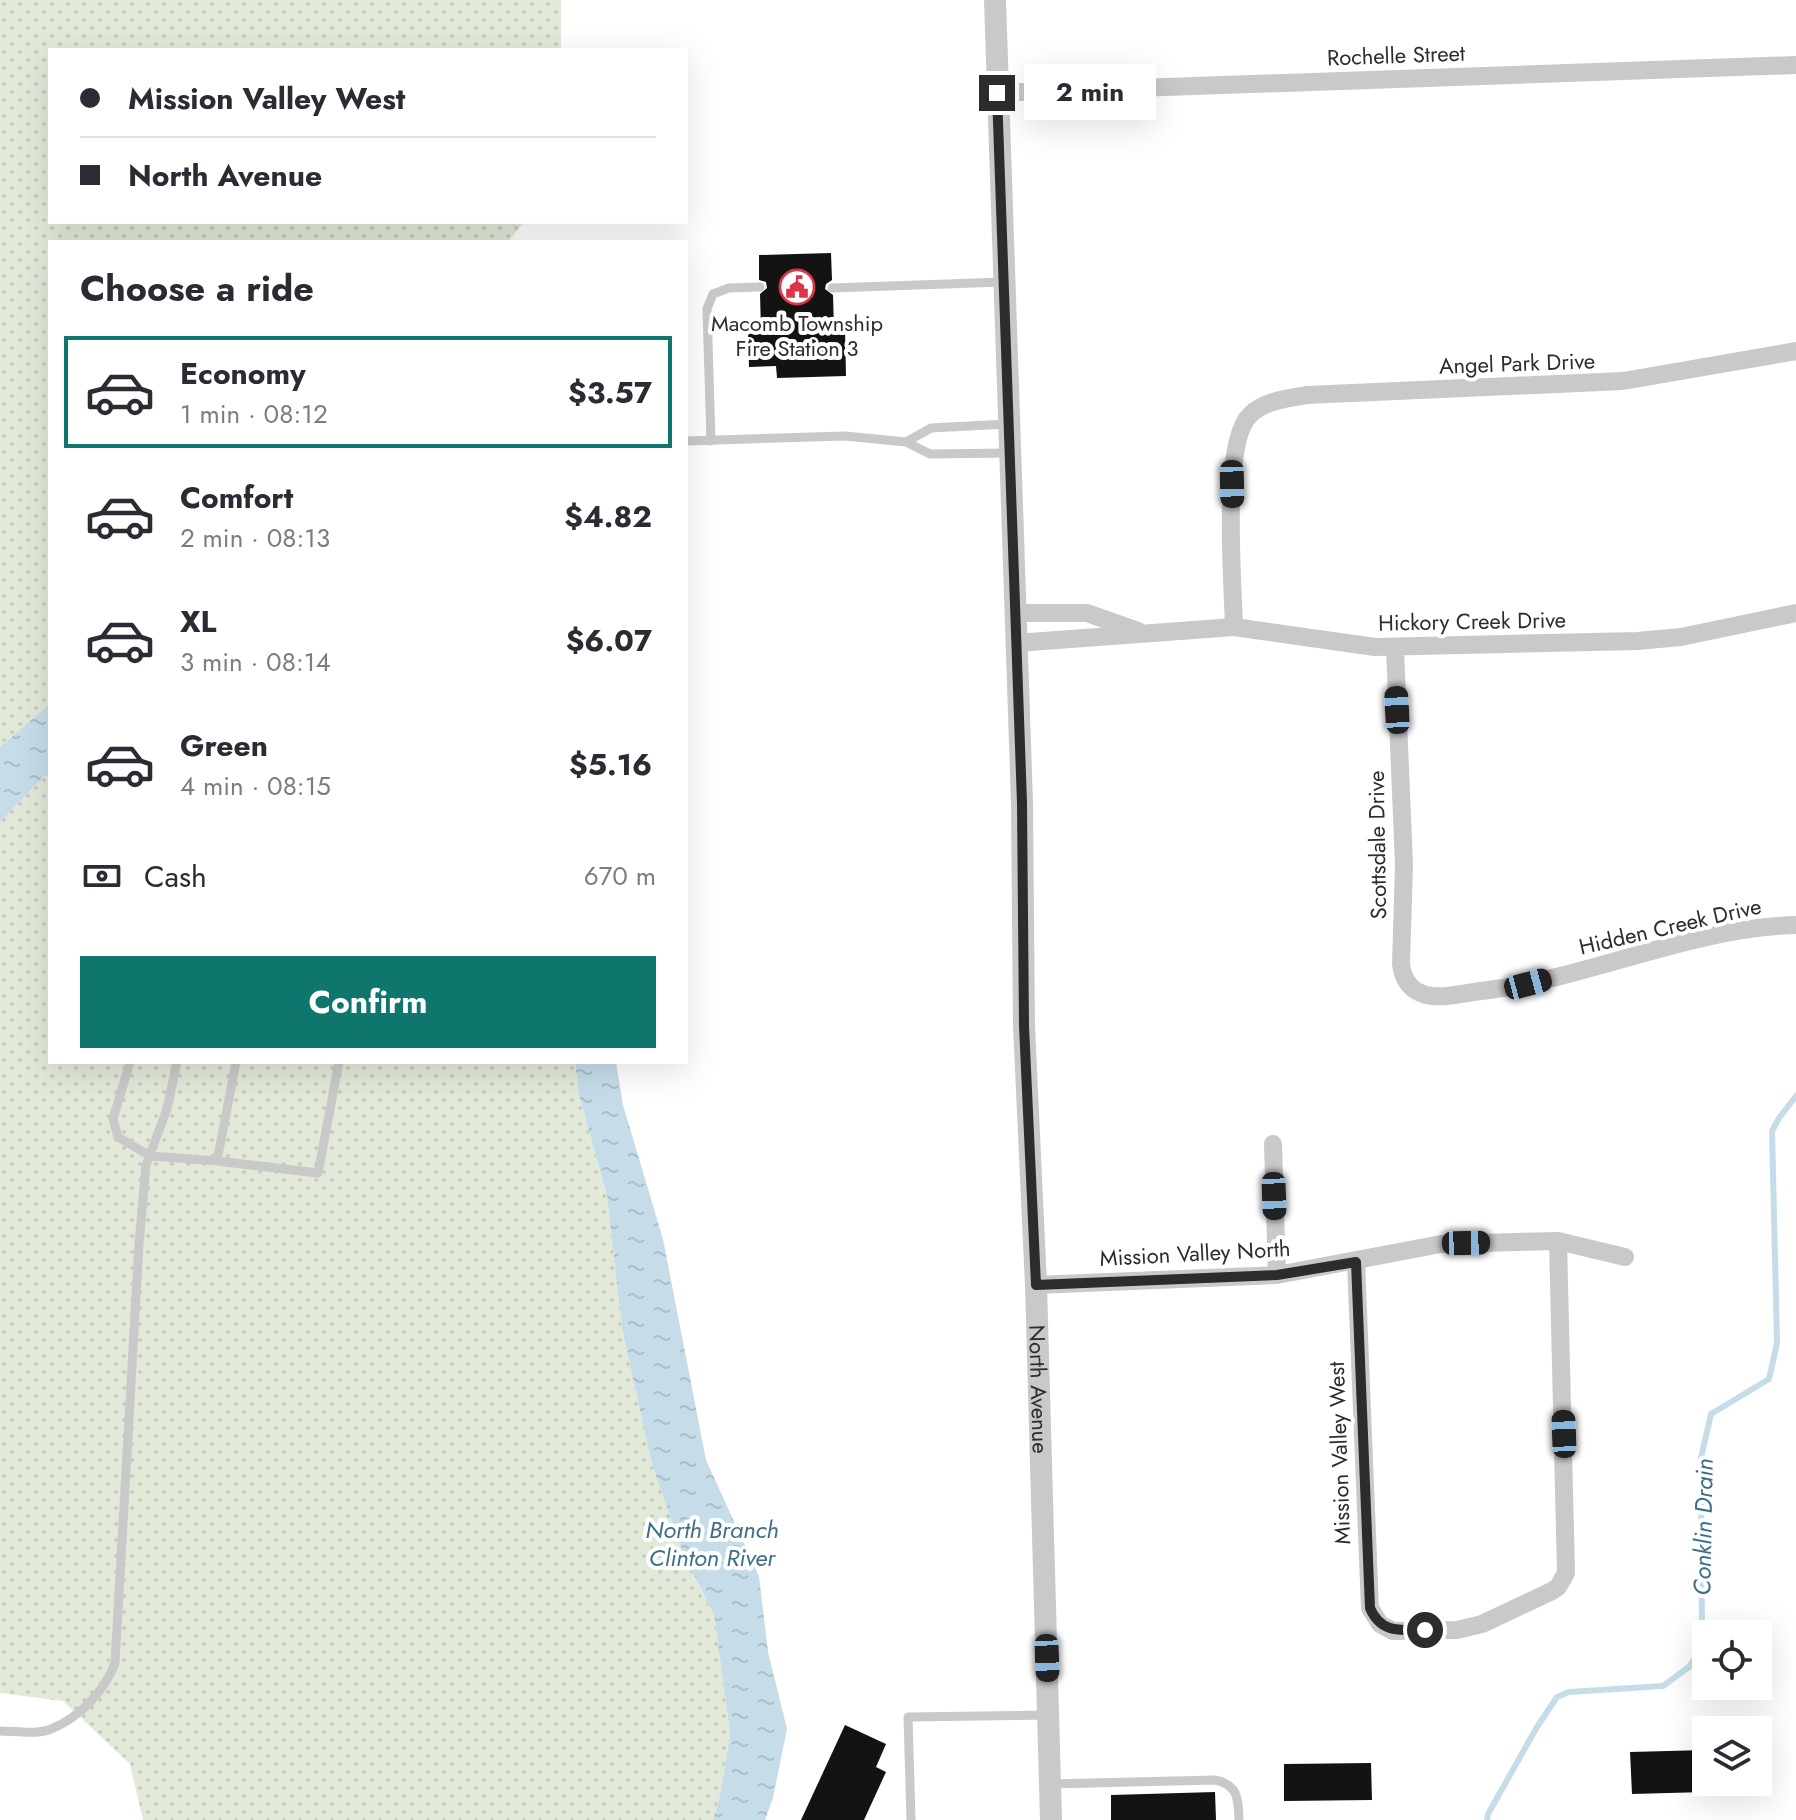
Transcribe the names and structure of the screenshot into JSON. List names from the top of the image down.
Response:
{
  "streets": {
    "street": [
      "Rochelle Street",
      "Angel Park Drive",
      "Hickory Creek Drive",
      "Scottsdale Drive",
      "Hidden Creek Drive",
      "Mission Valley North",
      "North Avenue",
      "Mission Valley West"
    ]
  },
  "crossings": [
    ["Rochelle Street", "North Avenue"],
    ["Angel Park Drive", "Hickory Creek Drive"],
    ["Hickory Creek Drive", "Scottsdale Drive"],
    ["Hickory Creek Drive", "North Avenue"],
    ["Scottsdale Drive", "Hidden Creek Drive"],
    ["Mission Valley North", "North Avenue"],
    ["Mission Valley North", "Mission Valley West"]
  ],
  "water": ["Conklin Drain", "North Branch Clinton River"],
  "places": {
    "public building": ["Macomb Township Fire Station 3"]
  },
  "page": {
    "banner": ["Mission Valley West", "North Avenue"],
    "bubble": "2 min",
    "heading": "Choose a ride",
    "list": [
      {
        "name": "Economy",
        "note": "1 min · 08:12",
        "value": "$3.57"
      },
      {
        "name": "Comfort",
        "note": "2 min · 08:13",
        "value": "$4.82"
      },
      {
        "name": "XL",
        "note": "3 min · 08:14",
        "value": "$6.07"
      },
      {
        "name": "Green",
        "note": "4 min · 08:15",
        "value": "$5.16"
      }
    ],
    "pay": ["Cash", "670 m"],
    "buttons": "Confirm"
  }
}
